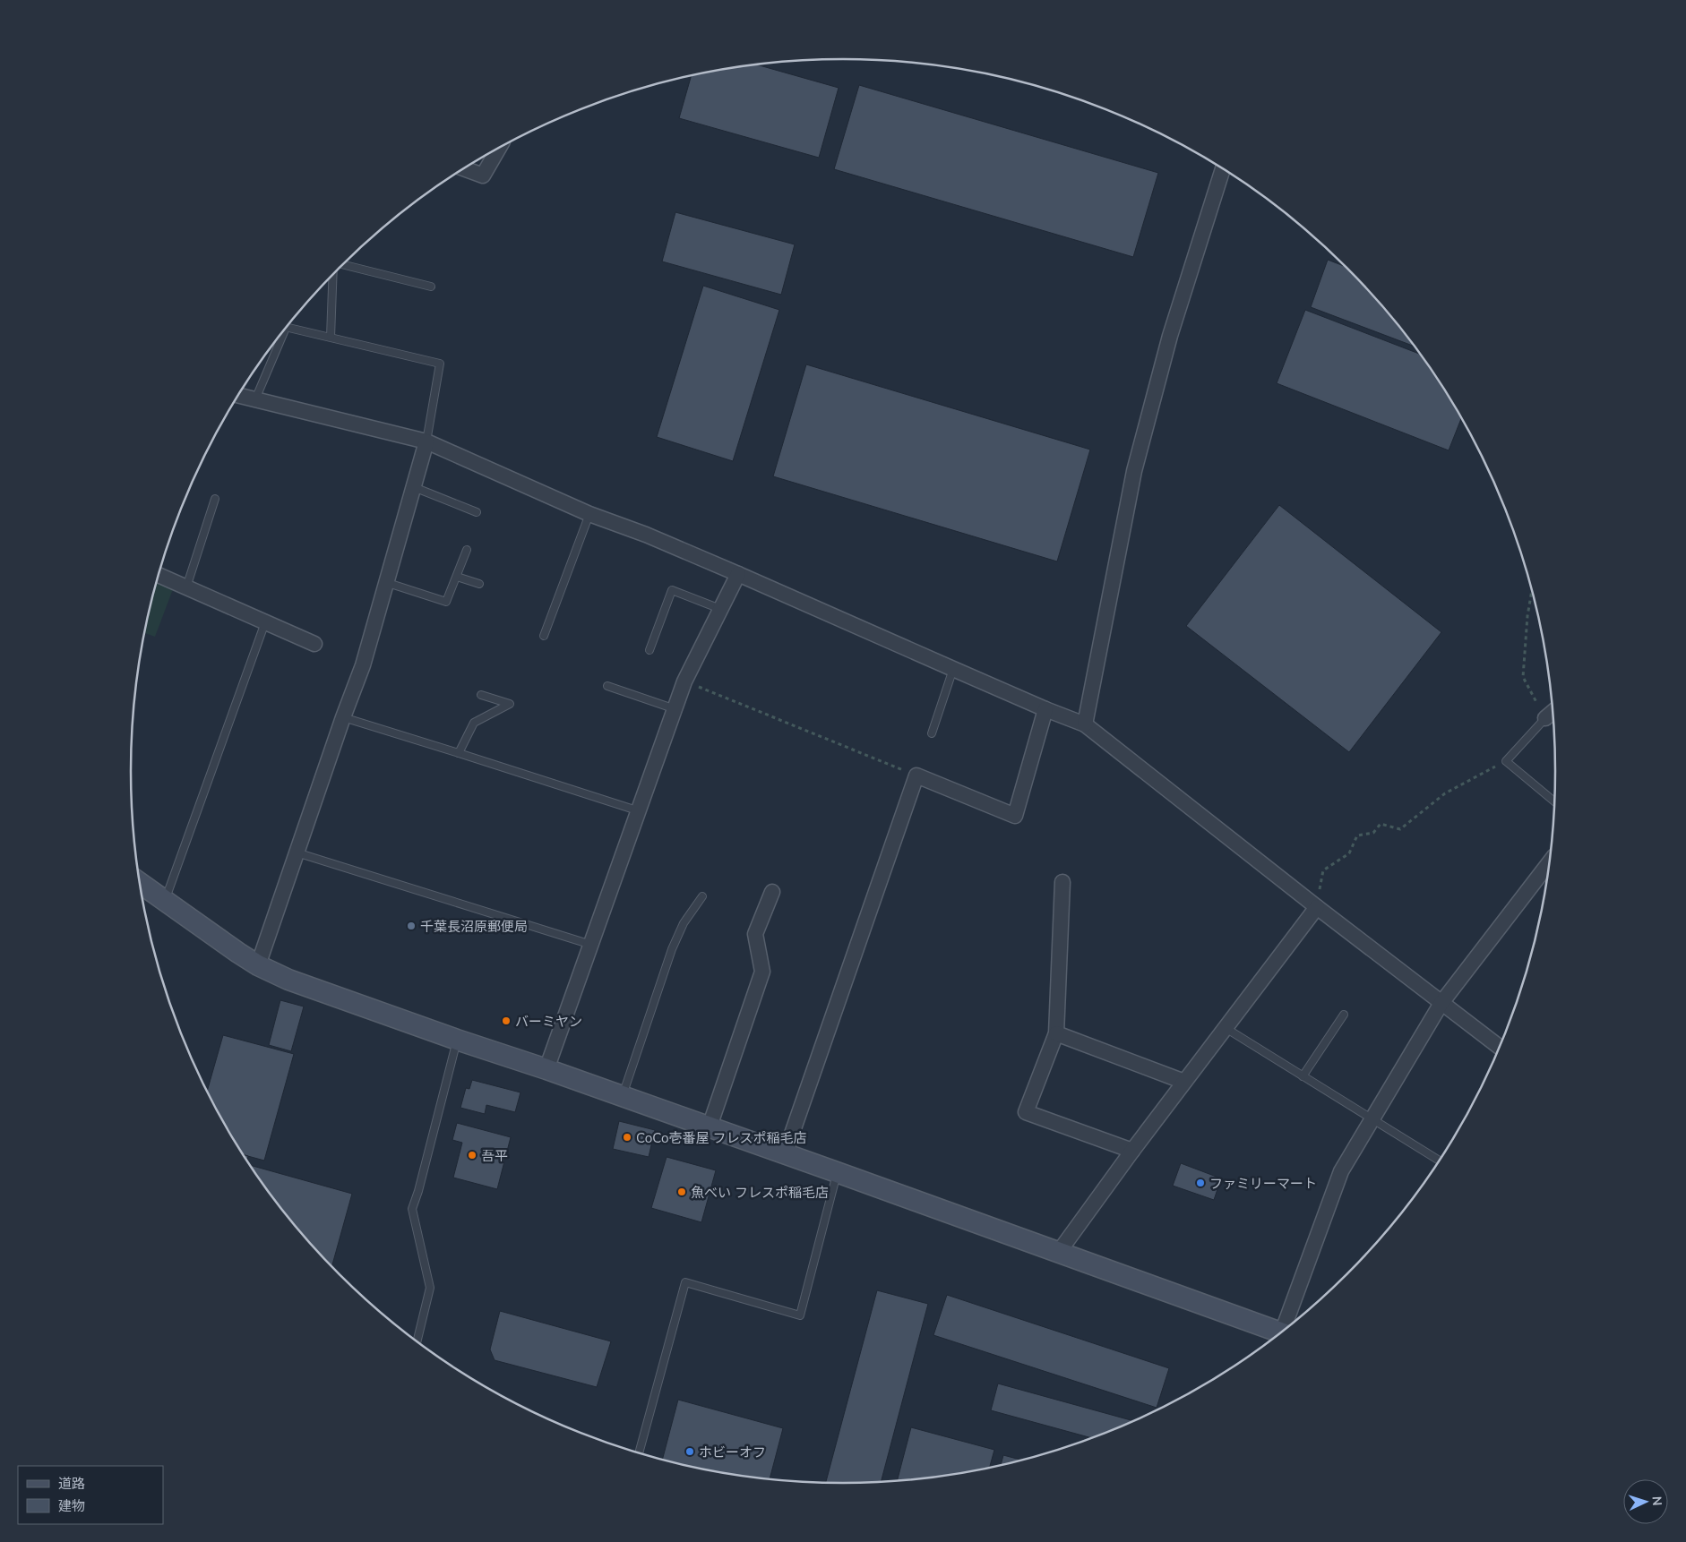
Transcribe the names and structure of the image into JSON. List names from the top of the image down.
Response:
{
  "places": [
    "千葉長沼原郵便局",
    "バーミヤン",
    "CoCo壱番屋 フレスポ稲毛店",
    "吾平",
    "ファミリーマート",
    "魚べい フレスポ稲毛店",
    "ホビーオフ"
  ],
  "legend": ["道路", "建物"],
  "north": "right"
}
